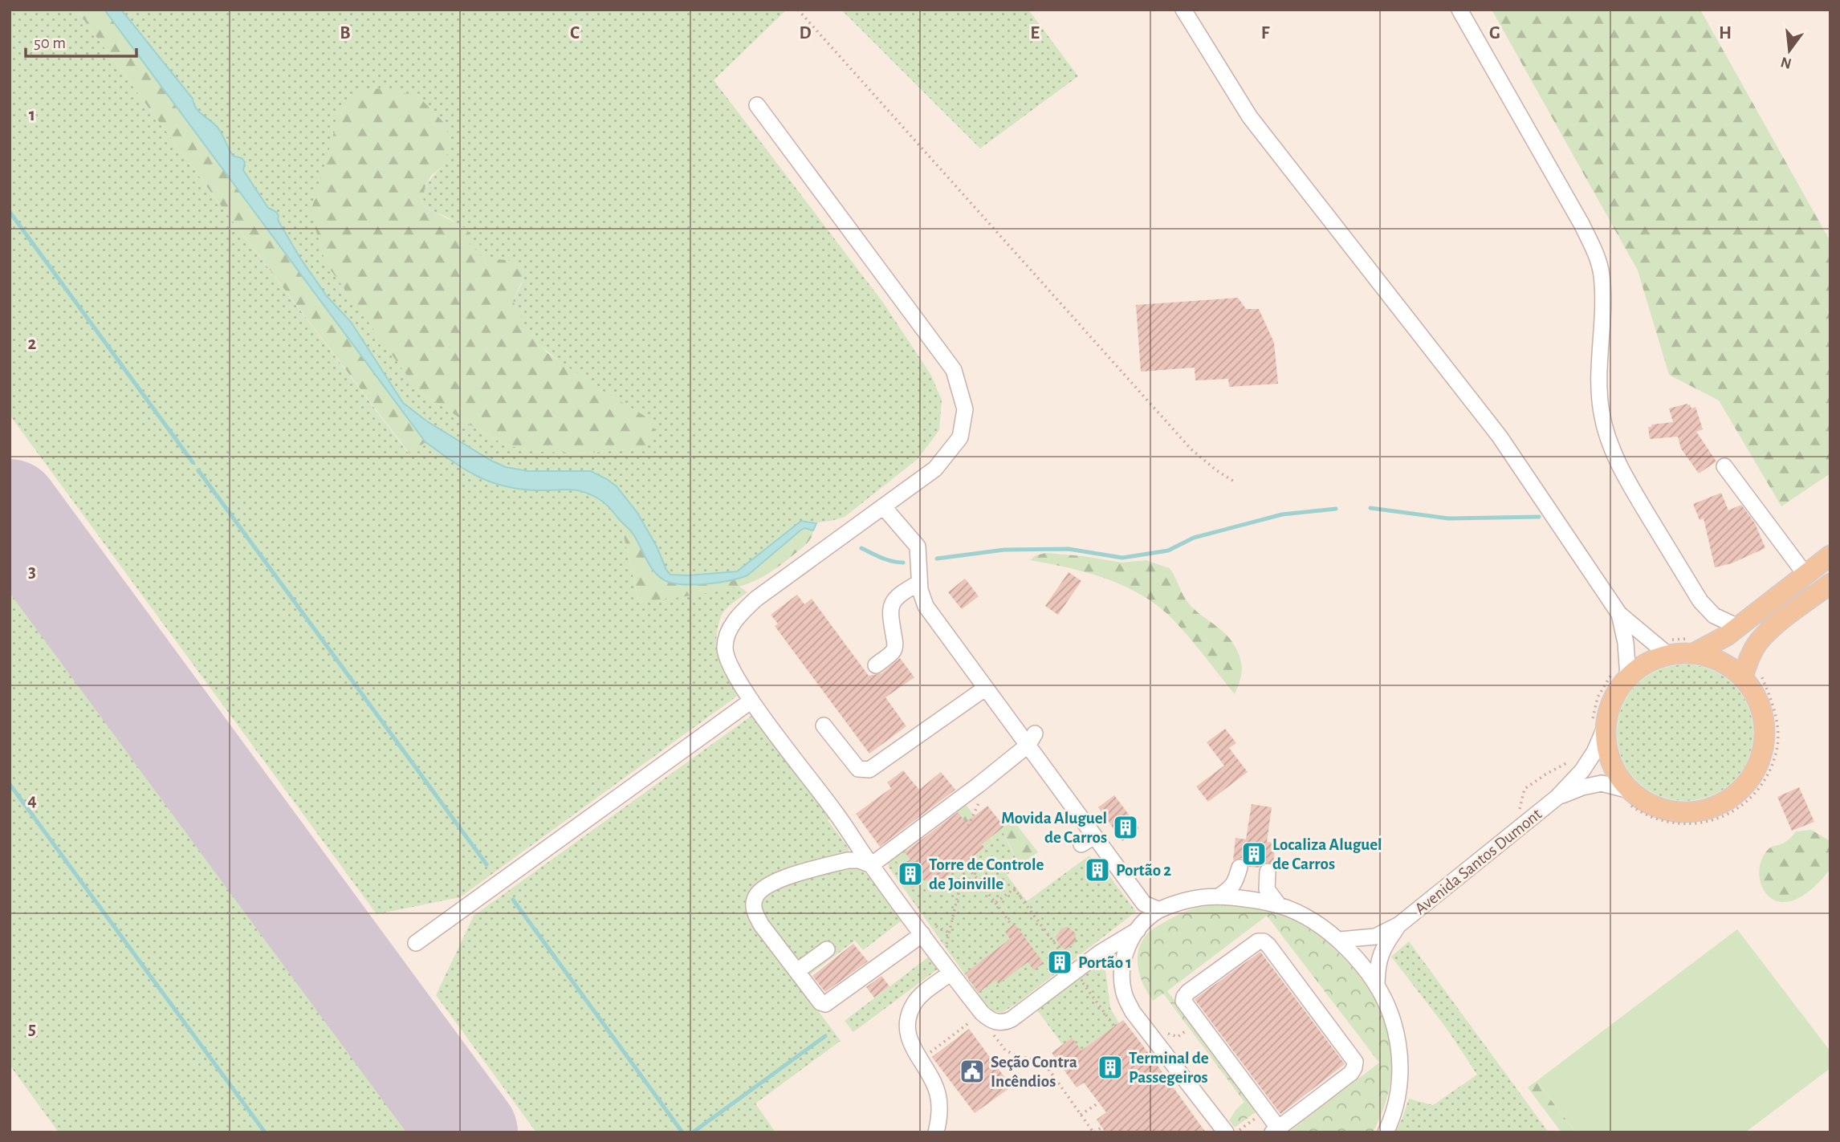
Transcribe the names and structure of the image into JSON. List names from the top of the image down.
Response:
{
  "streets": {
    "street": ["Avenida Santos Dumont"]
  },
  "places": {
    "building": [
      "Movida Aluguel de Carros",
      "Localiza Aluguel de Carros",
      "Portão 2",
      "Torre de Controle de Joinville",
      "Portão 1",
      "Terminal de Passegeiros"
    ],
    "public building": ["Seção Contra Incêndios"]
  },
  "scale_bar": "50 m",
  "north": "bottom",
  "grid": {
    "columns": [
      "B",
      "C",
      "D",
      "E",
      "F",
      "G",
      "H"
    ],
    "rows": [
      "1",
      "2",
      "3",
      "4",
      "5"
    ]
  }
}
